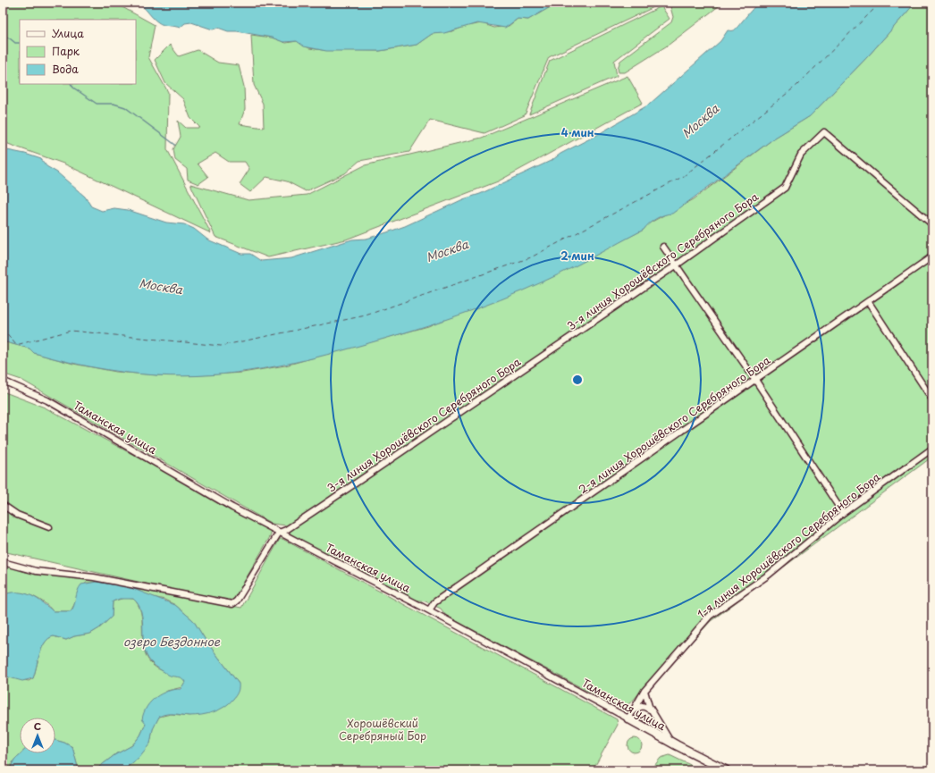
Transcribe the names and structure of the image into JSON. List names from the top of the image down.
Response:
{
  "streets": {
    "street": [
      "3-я линия Хорошёвского Серебряного Бора",
      "2-я линия Хорошёвского Серебряного Бора",
      "Таманская улица",
      "1-я линия Хорошёвского Серебряного Бора"
    ]
  },
  "crossings": [
    ["3-я линия Хорошёвского Серебряного Бора", "Таманская улица"],
    ["2-я линия Хорошёвского Серебряного Бора", "Таманская улица"],
    ["Таманская улица", "1-я линия Хорошёвского Серебряного Бора"]
  ],
  "water": ["Москва", "озеро Бездонное"],
  "parks": ["Хорошёвский Серебряный Бор"],
  "legend": ["Улица", "Парк", "Вода"],
  "north": "top",
  "rings": ["4 мин", "2 мин"]
}
